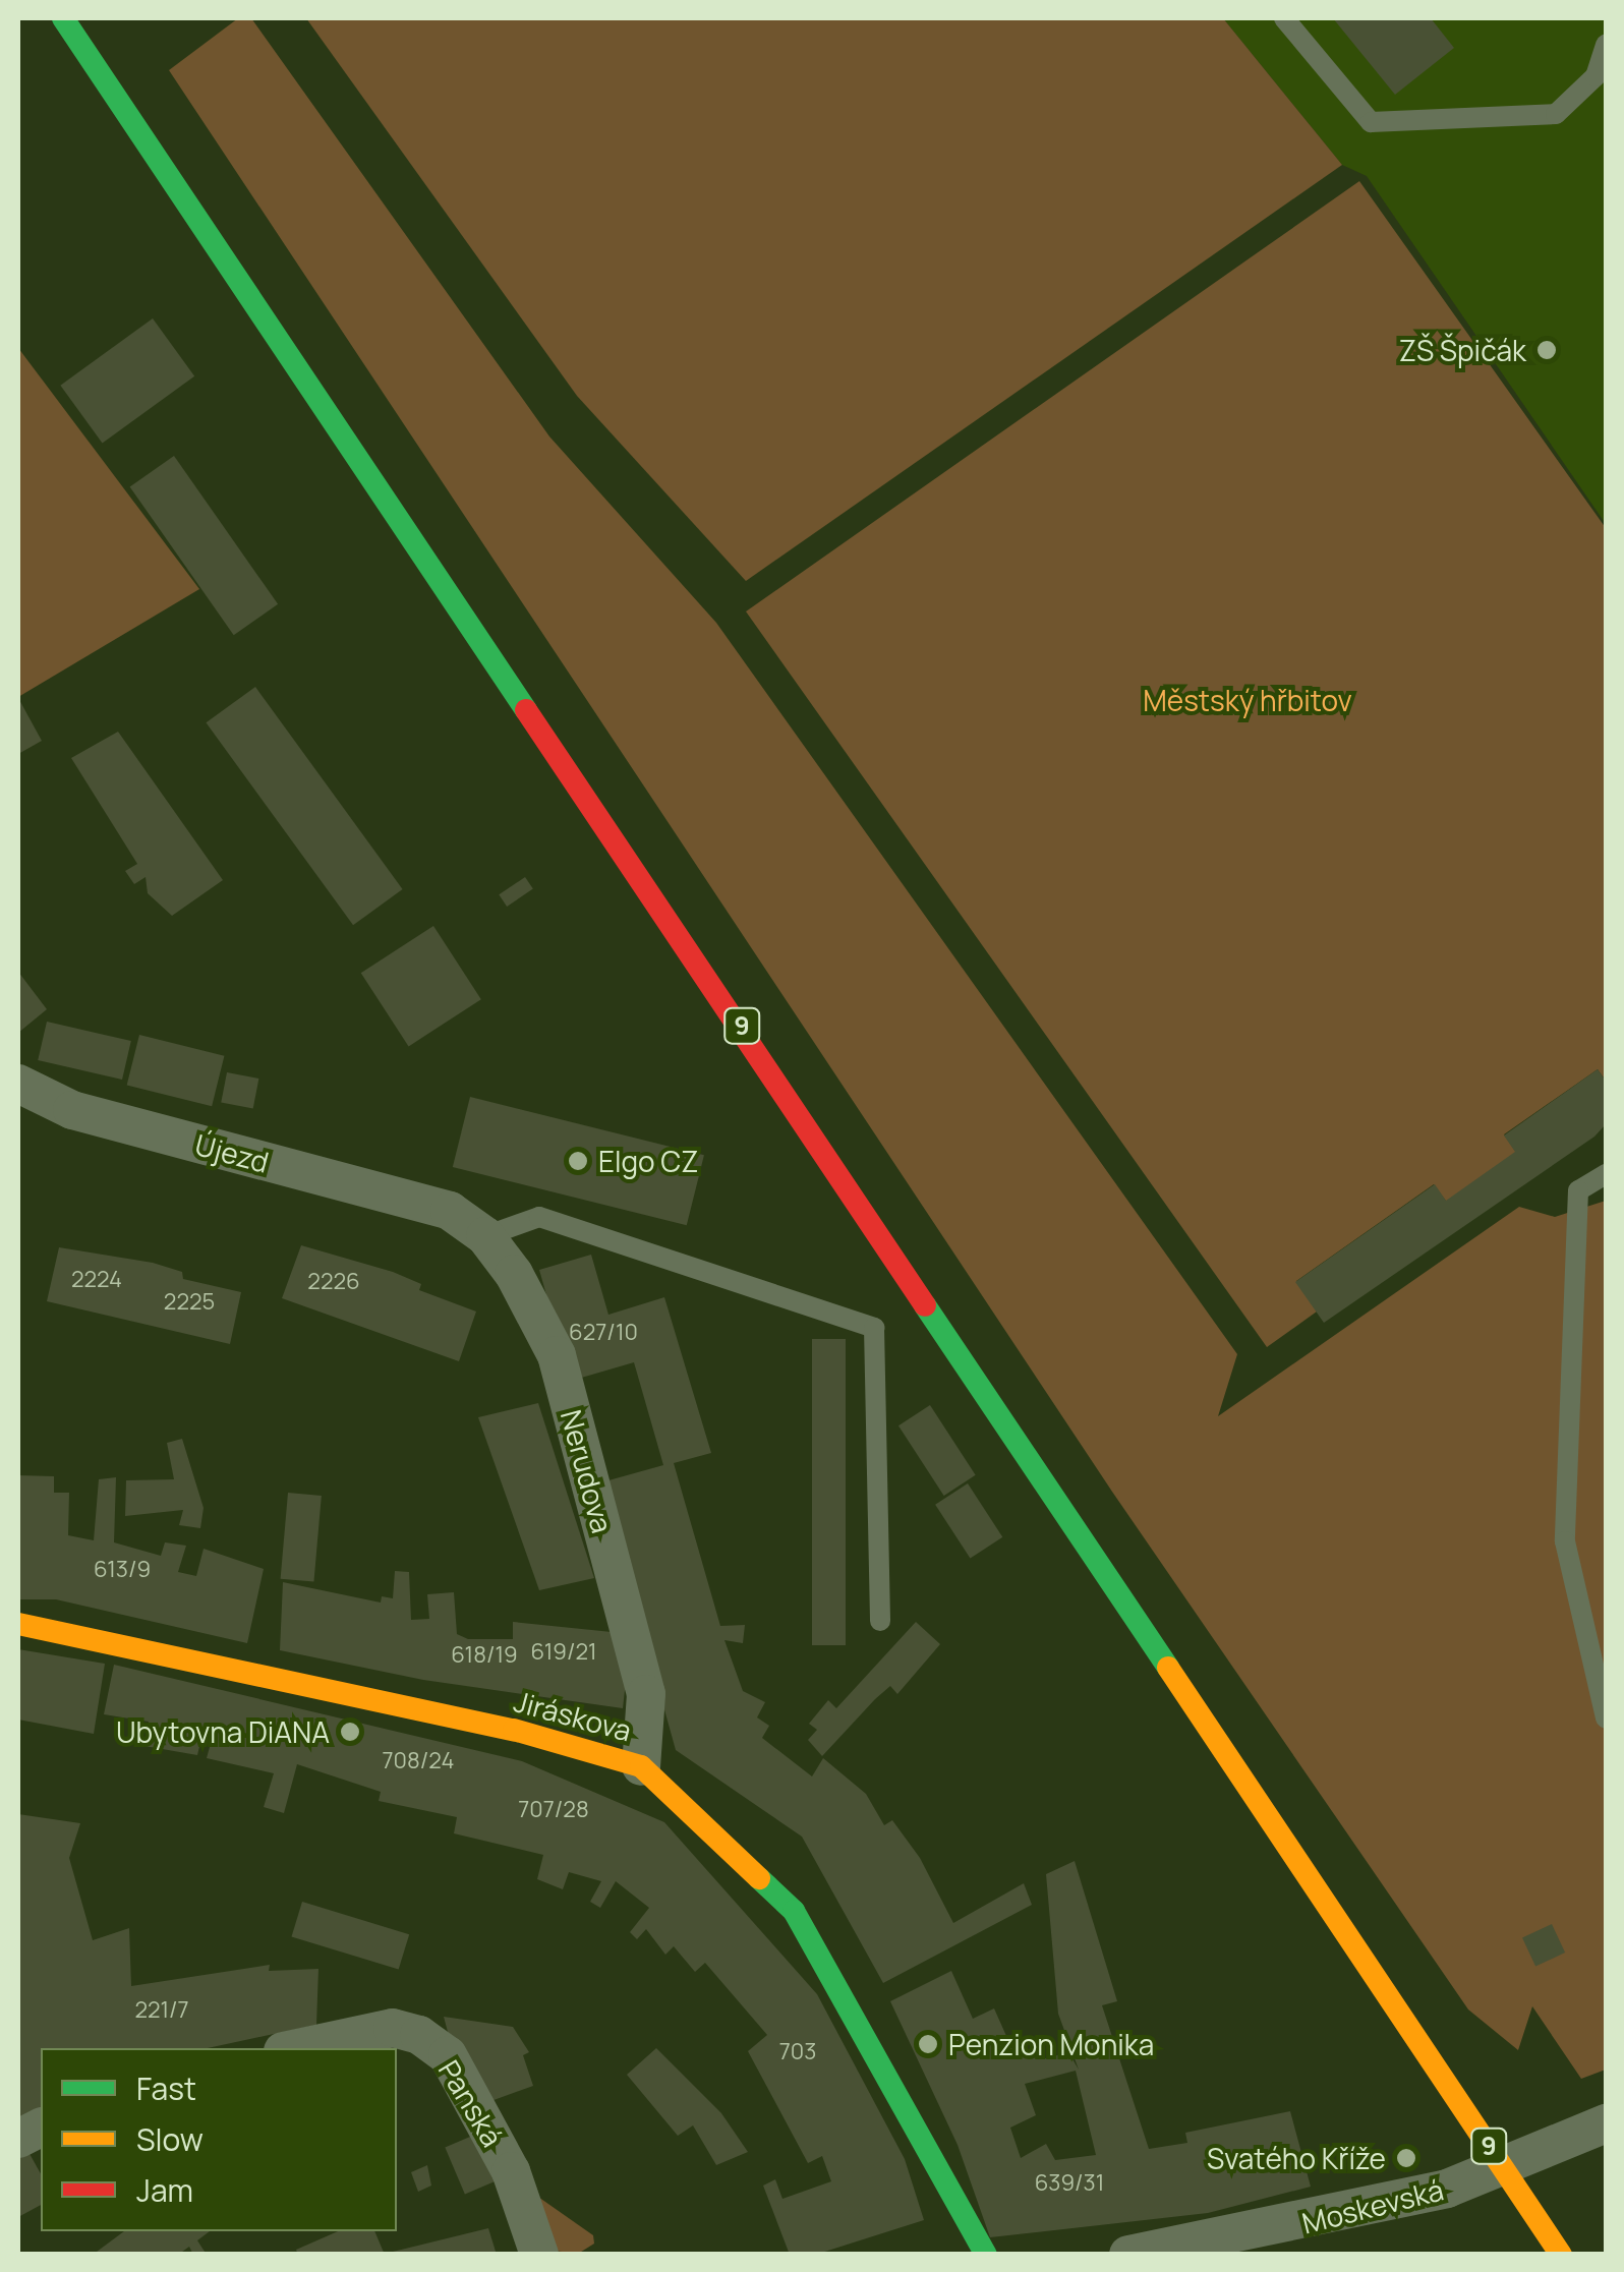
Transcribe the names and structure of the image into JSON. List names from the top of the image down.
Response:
{
  "streets": {
    "main road": ["9", "Jiráskova"],
    "street": [
      "Újezd",
      "Nerudova",
      "Panská",
      "Moskevská"
    ]
  },
  "crossings": [
    ["Újezd", "Nerudova"],
    ["Nerudova", "Jiráskova"]
  ],
  "parks": ["Městský hřbitov"],
  "places": [
    "ZŠ Špičák",
    "Elgo CZ",
    "Ubytovna DiANA",
    "Penzion Monika",
    "Svatého Kříže"
  ],
  "house_numbers": [
    "2224",
    "2226",
    "2225",
    "627/10",
    "613/9",
    "619/21",
    "618/19",
    "708/24",
    "707/28",
    "221/7",
    "703",
    "639/31"
  ],
  "legend": ["Fast", "Slow", "Jam"]
}
